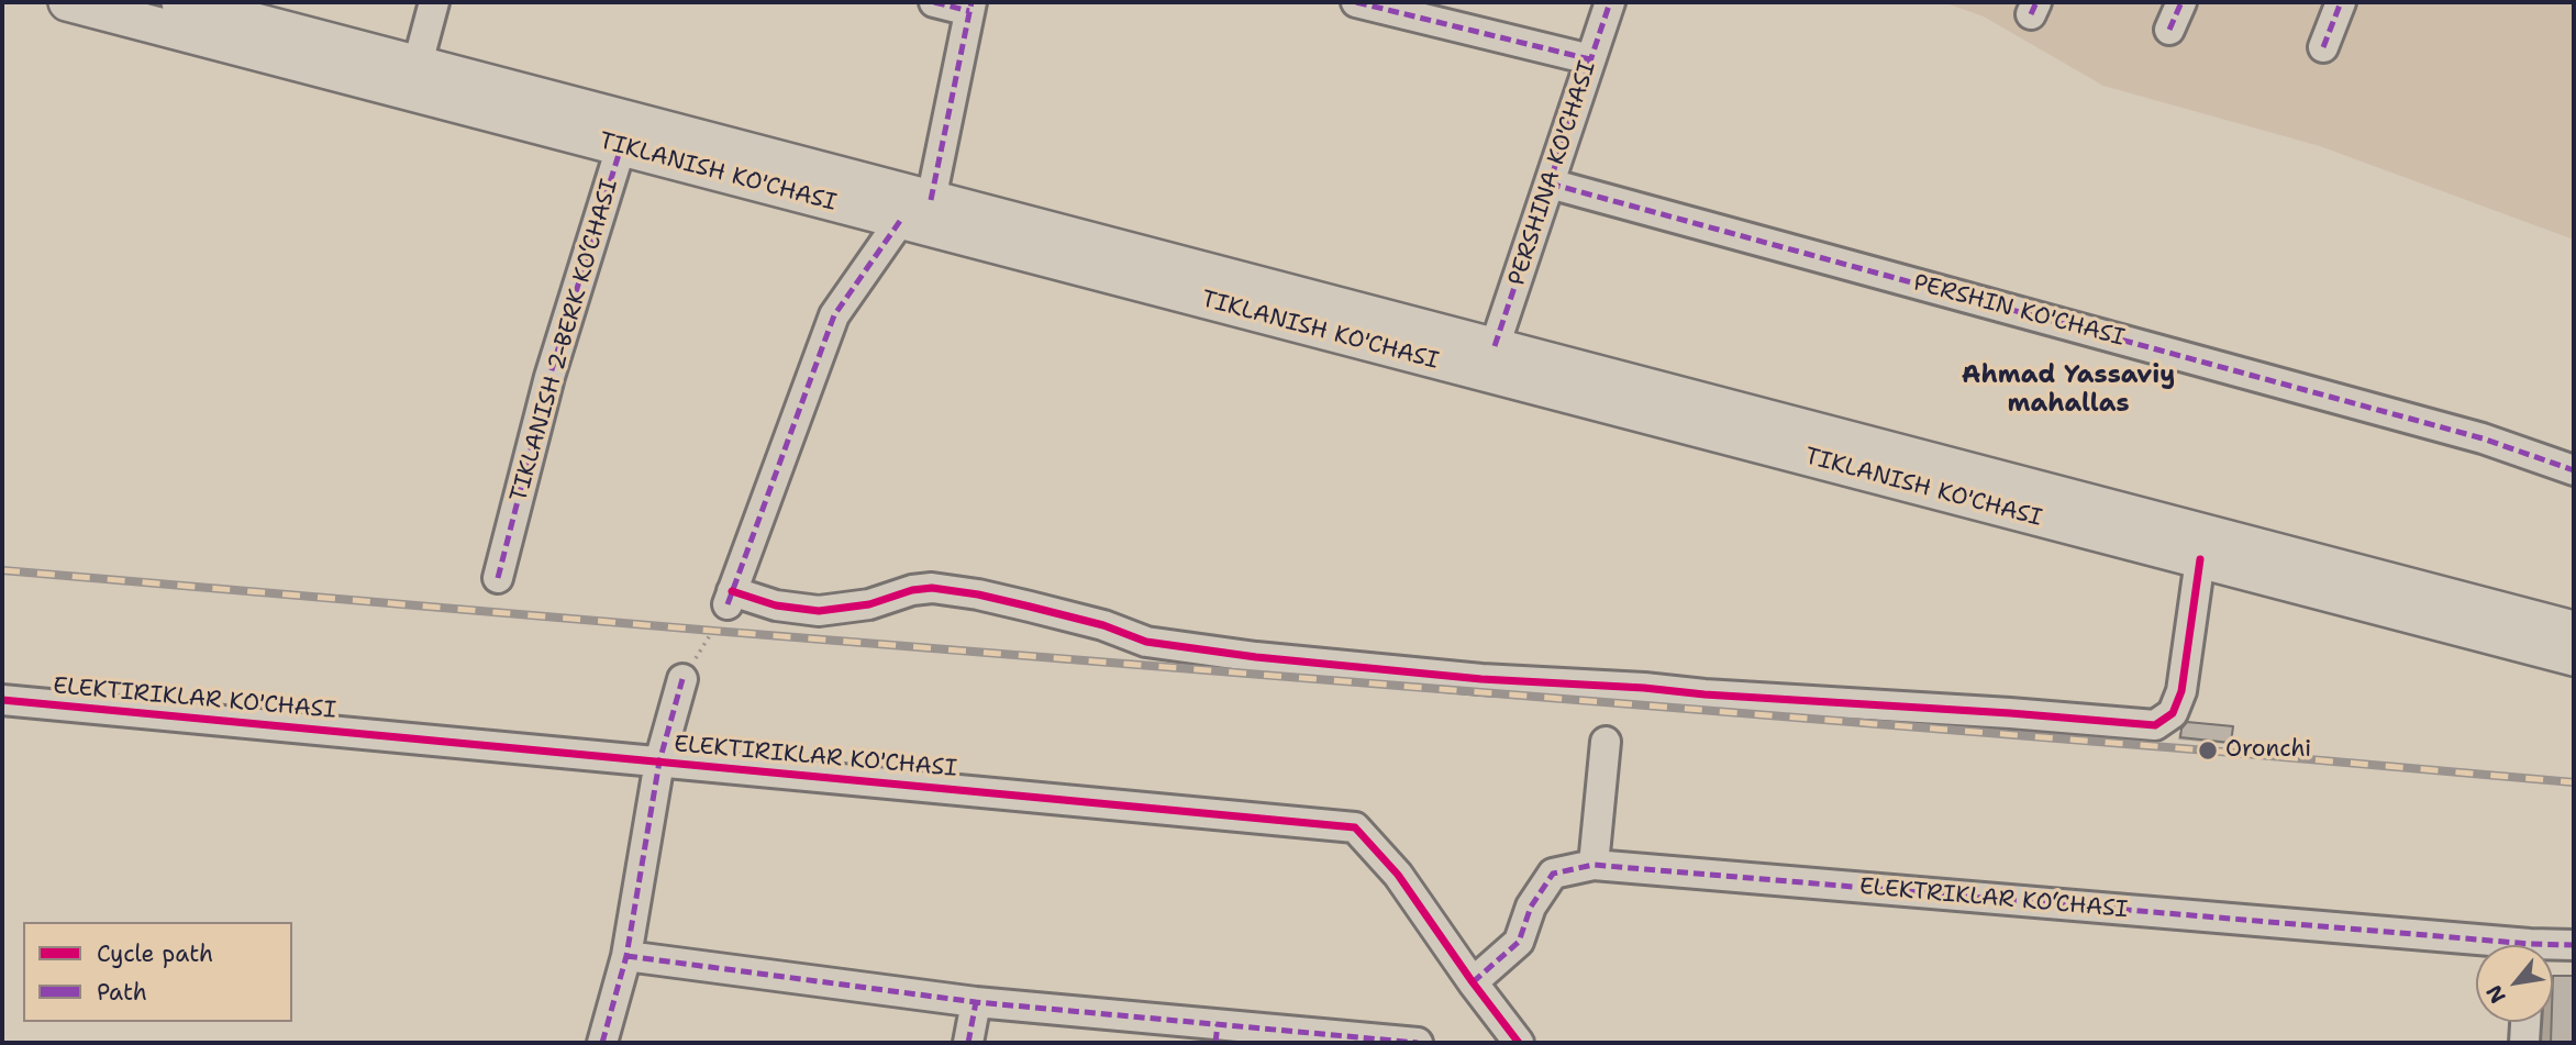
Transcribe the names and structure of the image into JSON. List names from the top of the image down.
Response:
{
  "streets": {
    "main road": ["TIKLANISH KO'CHASI"],
    "street": [
      "PERSHINA KO'CHASI",
      "PERSHIN KO'CHASI",
      "TIKLANISH 2-BERK KO‘CHASI",
      "ELEKTIRIKLAR KO'CHASI",
      "ELEKTRIKLAR KO‘CHASI"
    ]
  },
  "crossings": [
    ["TIKLANISH KO'CHASI", "TIKLANISH 2-BERK KO‘CHASI"],
    ["PERSHINA KO'CHASI", "PERSHIN KO'CHASI"],
    ["ELEKTIRIKLAR KO'CHASI", "ELEKTRIKLAR KO‘CHASI"]
  ],
  "districts": ["Ahmad Yassaviy mahallas"],
  "places": ["Oronchi"],
  "legend": ["Cycle path", "Path"],
  "north": "bottom left"
}
